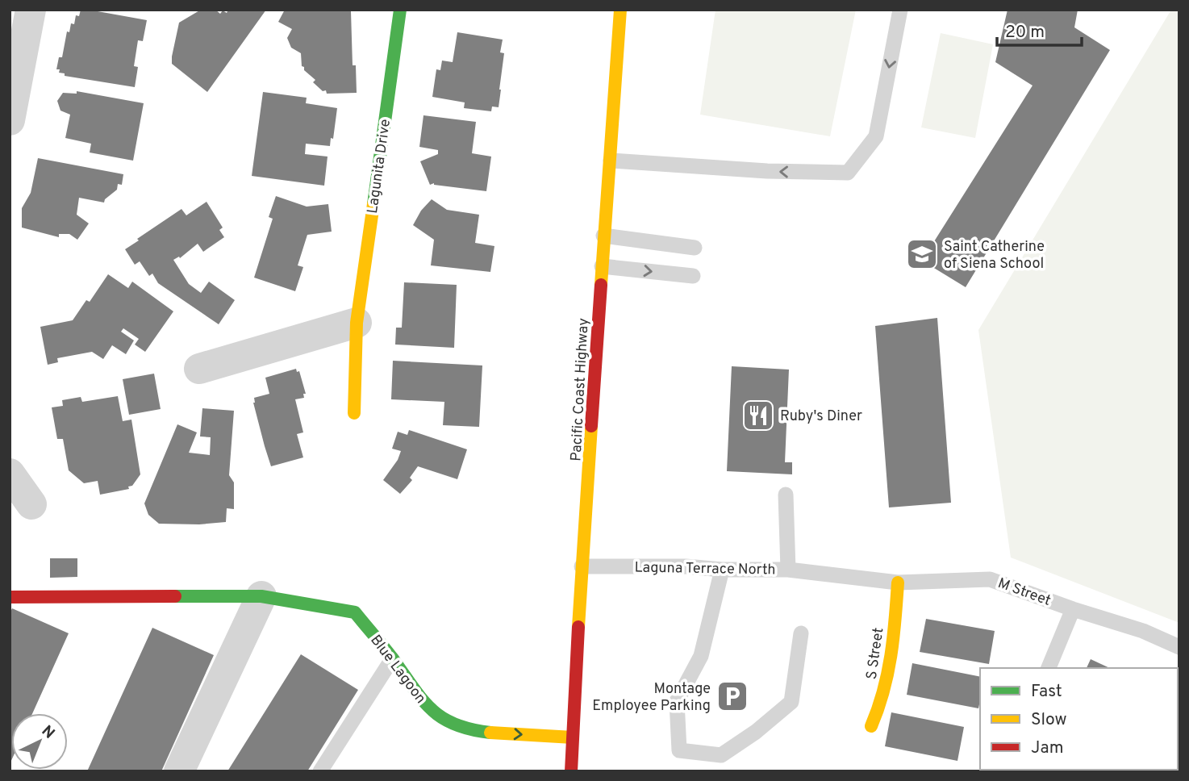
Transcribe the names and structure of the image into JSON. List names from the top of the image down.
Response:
{
  "streets": {
    "main road": [
      "Lagunita Drive",
      "Pacific Coast Highway",
      "S Street",
      "Blue Lagoon"
    ],
    "lane": ["Laguna Terrace North", "M Street"]
  },
  "crossings": [
    ["Pacific Coast Highway", "Laguna Terrace North"],
    ["Pacific Coast Highway", "Blue Lagoon"],
    ["Laguna Terrace North", "M Street"],
    ["M Street", "S Street"]
  ],
  "places": {
    "school or university": ["Saint Catherine of Siena School"],
    "restaurant": ["Ruby's Diner"],
    "parking": ["Montage Employee Parking"]
  },
  "legend": ["Fast", "Slow", "Jam"],
  "scale_bar": "20 m",
  "north": "top right"
}
